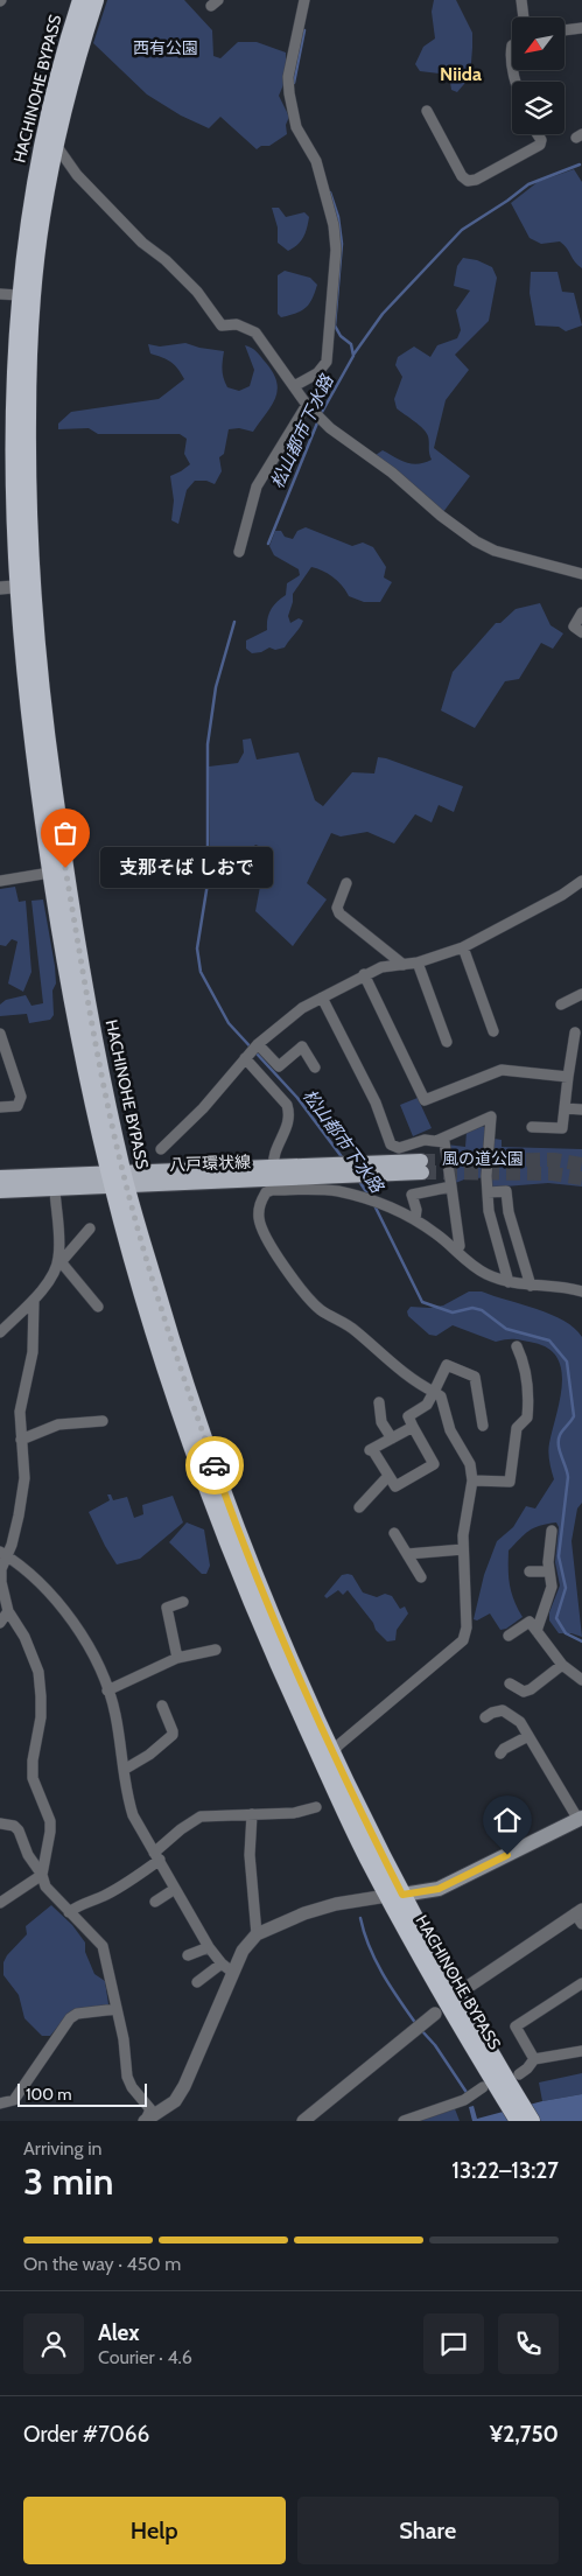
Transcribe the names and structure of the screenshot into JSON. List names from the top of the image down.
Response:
{
  "streets": {
    "highway": ["HACHINOHE BYPASS"],
    "main road": ["八戸環状線"]
  },
  "crossings": [
    ["HACHINOHE BYPASS", "八戸環状線"]
  ],
  "districts": ["Niida"],
  "water": ["松山都市下水路"],
  "parks": ["西有公園", "風の道公園"],
  "places": ["支那そば しおで"],
  "scale_bar": "100 m",
  "north": "bottom left",
  "page": {
    "bubble": "支那そば しおで",
    "scale": "100 m",
    "heading": ["3 min", "Arriving in", "13:22–13:27"],
    "panel": [
      "Alex",
      "Courier · 4.6",
      "Order #7066",
      "¥2,750"
    ],
    "bar": "On the way · 450 m",
    "buttons": ["Help", "Share"]
  }
}
